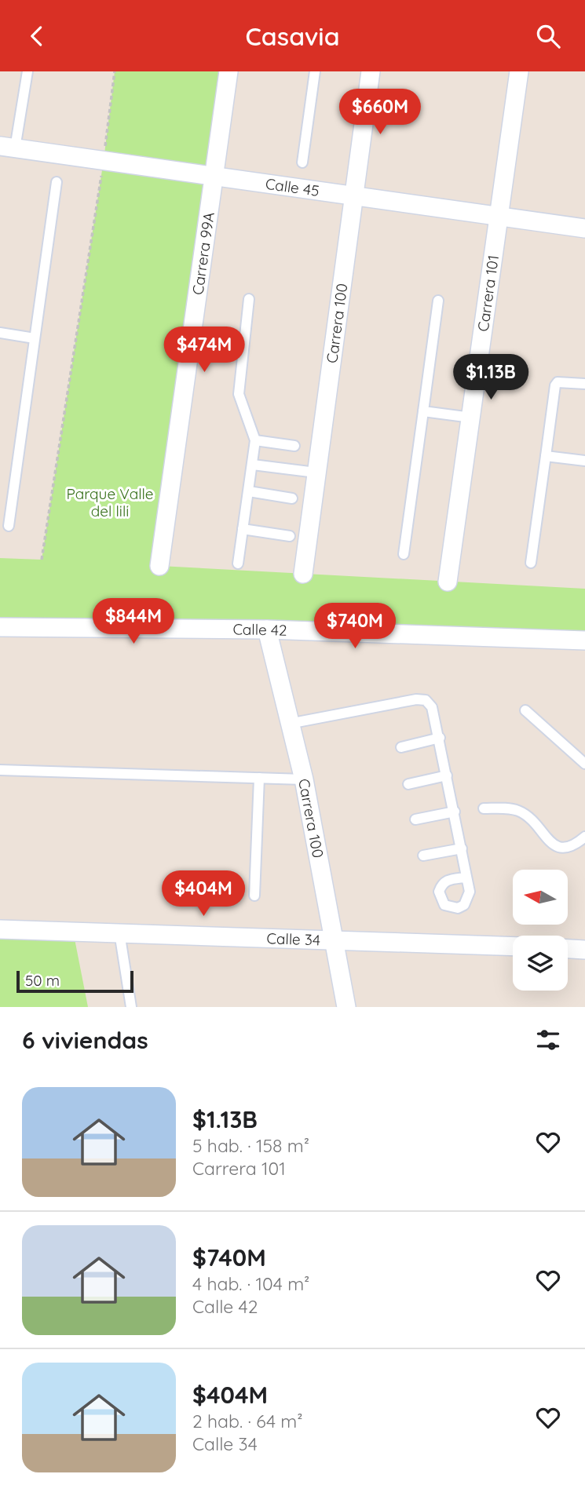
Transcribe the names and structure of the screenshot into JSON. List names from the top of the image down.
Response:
{
  "streets": {
    "street": [
      "Calle 45",
      "Carrera 99A",
      "Carrera 101",
      "Carrera 100",
      "Calle 42",
      "Calle 34"
    ]
  },
  "crossings": [
    ["Calle 45", "Carrera 99A"],
    ["Calle 45", "Carrera 101"],
    ["Calle 45", "Carrera 100"],
    ["Carrera 100", "Calle 42"],
    ["Carrera 100", "Calle 34"]
  ],
  "parks": ["Parque Valle del lili"],
  "scale_bar": "50 m",
  "north": "left",
  "page": {
    "header": "Casavia",
    "price": [
      "$660M",
      "$474M",
      "$1.13B",
      "$844M",
      "$740M",
      "$404M"
    ],
    "scale": "50 m",
    "heading": "6 viviendas",
    "list": [
      {
        "name": "$1.13B",
        "note": "5 hab. · 158 m² · Carrera 101"
      },
      {
        "name": "$740M",
        "note": "4 hab. · 104 m² · Calle 42"
      },
      {
        "name": "$404M",
        "note": "2 hab. · 64 m² · Calle 34"
      }
    ]
  }
}
